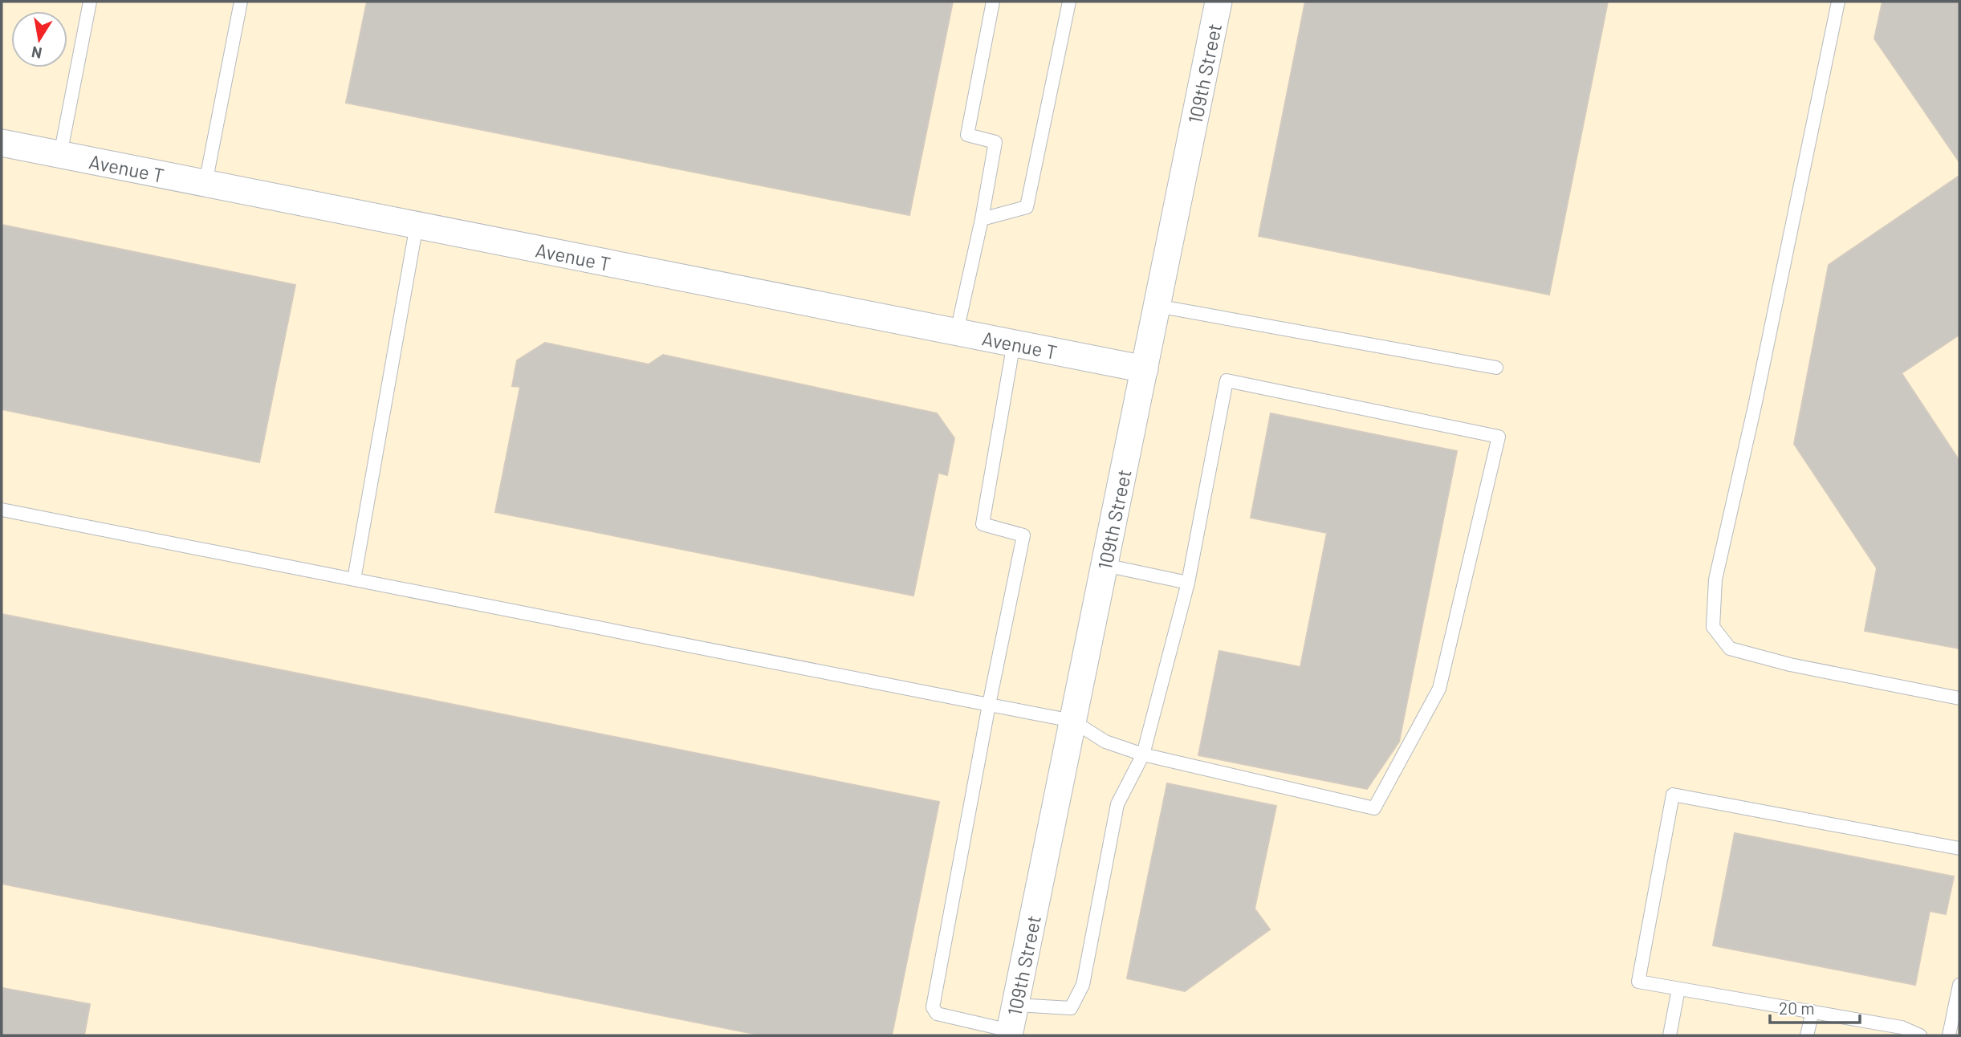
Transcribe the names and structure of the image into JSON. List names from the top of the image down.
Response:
{
  "streets": {
    "street": ["109th Street", "Avenue T"]
  },
  "crossings": [
    ["109th Street", "Avenue T"]
  ],
  "scale_bar": "20 m",
  "north": "bottom"
}
